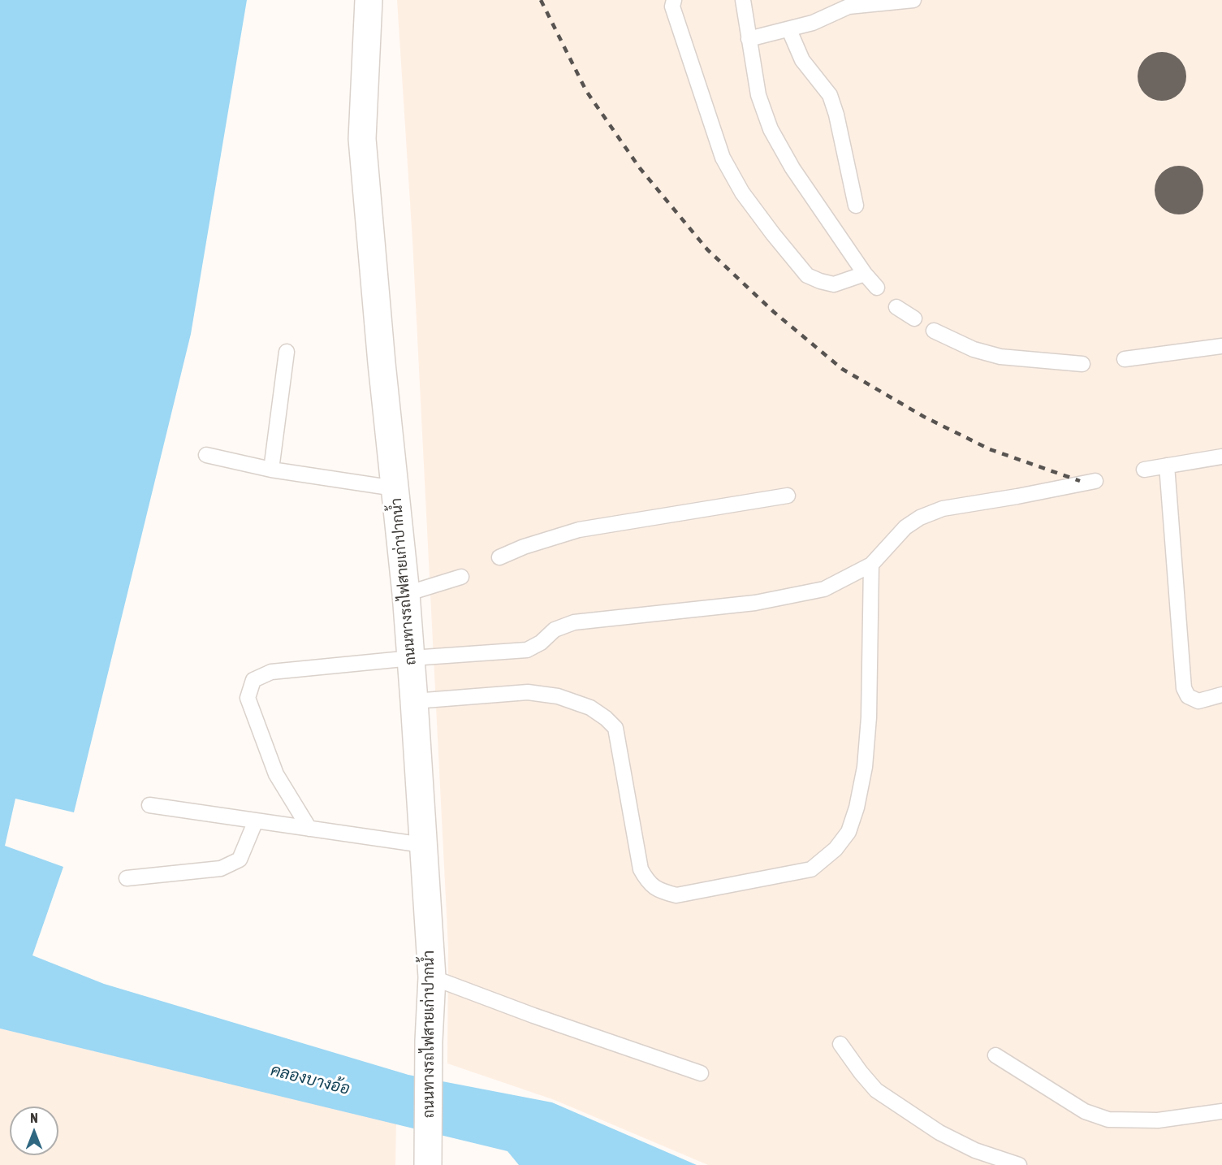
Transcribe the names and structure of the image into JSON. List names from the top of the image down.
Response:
{
  "streets": {
    "main road": ["ถนนทางรถไฟสายเก่าปากน้ำ"]
  },
  "water": ["คลองบางอ้อ"],
  "north": "top"
}
